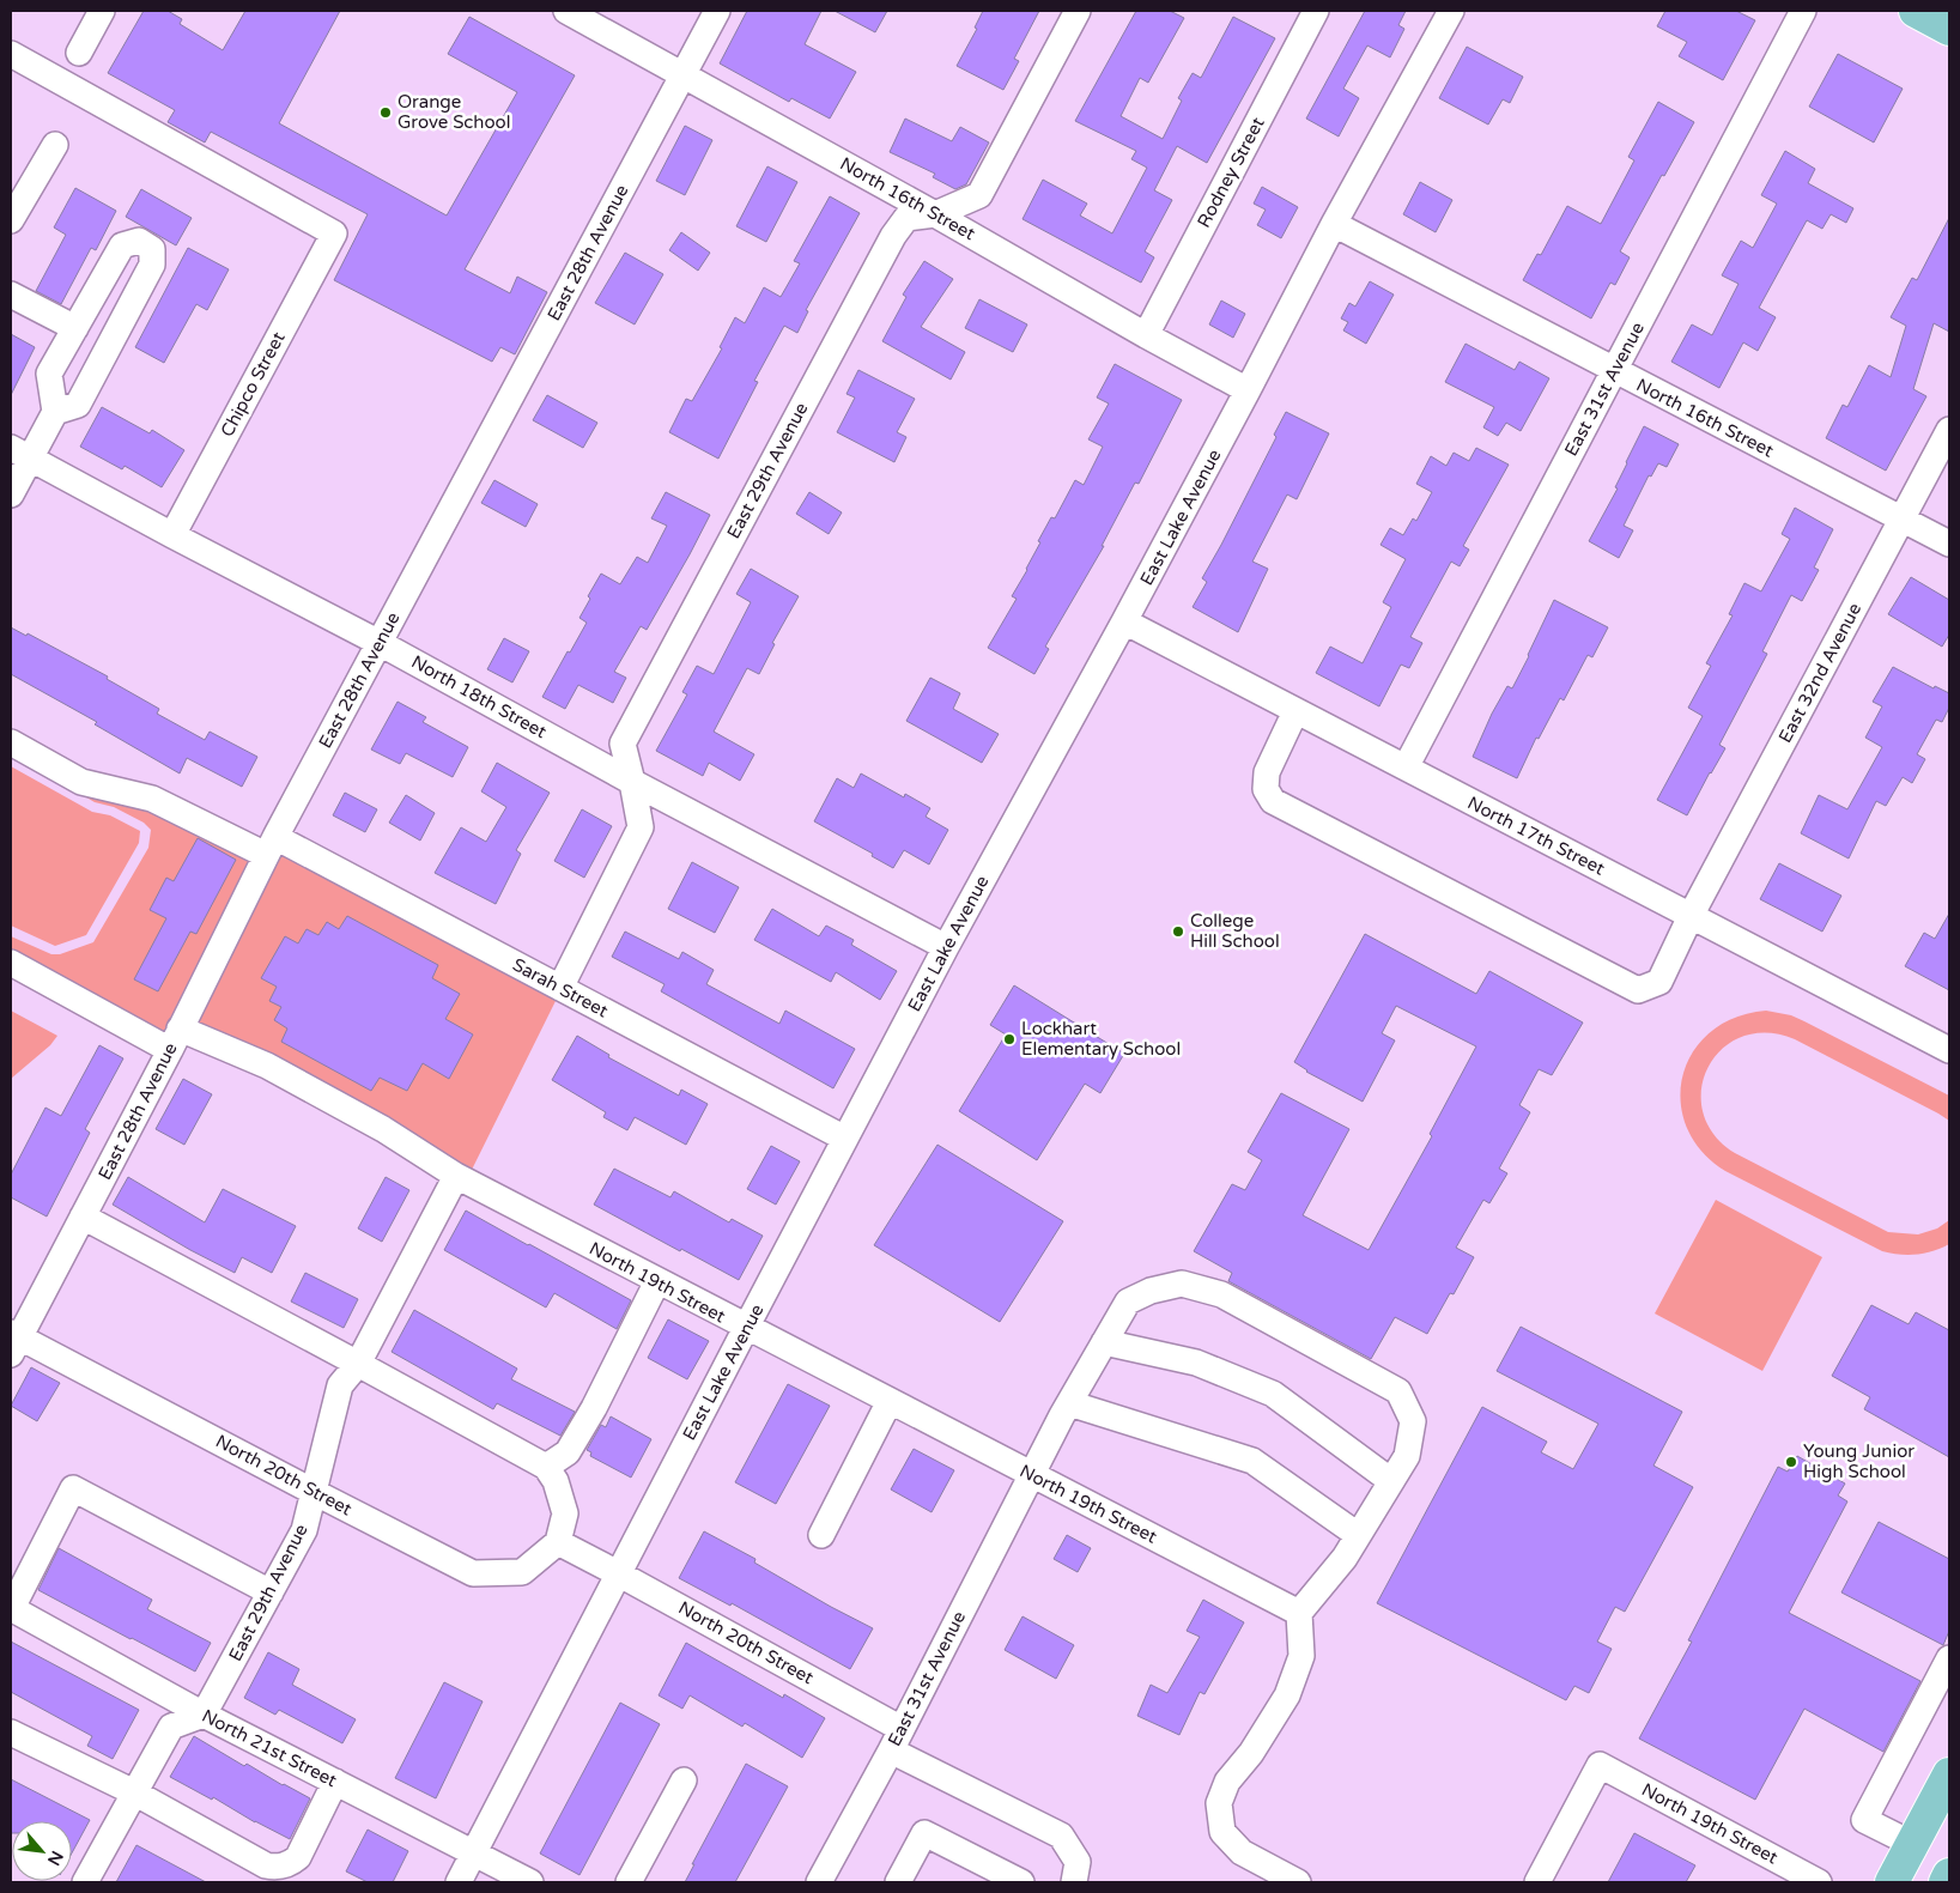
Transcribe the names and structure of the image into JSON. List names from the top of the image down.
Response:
{
  "streets": {
    "street": [
      "Rodney Street",
      "North 16th Street",
      "East 28th Avenue",
      "Chipco Street",
      "East 31st Avenue",
      "East 29th Avenue",
      "East Lake Avenue",
      "East 32nd Avenue",
      "North 18th Street",
      "North 17th Street",
      "Sarah Street",
      "North 19th Street",
      "North 20th Street",
      "North 21st Street"
    ]
  },
  "crossings": [
    ["Rodney Street", "North 16th Street"],
    ["North 16th Street", "East 28th Avenue"],
    ["North 16th Street", "East 31st Avenue"],
    ["North 16th Street", "East 29th Avenue"],
    ["North 16th Street", "East Lake Avenue"],
    ["North 16th Street", "East 32nd Avenue"],
    ["East 28th Avenue", "North 18th Street"],
    ["East 28th Avenue", "Sarah Street"],
    ["East 28th Avenue", "North 19th Street"],
    ["East 28th Avenue", "North 20th Street"],
    ["Chipco Street", "North 18th Street"],
    ["East 31st Avenue", "North 17th Street"],
    ["East 31st Avenue", "North 19th Street"],
    ["East 31st Avenue", "North 20th Street"],
    ["East 29th Avenue", "North 18th Street"],
    ["East 29th Avenue", "Sarah Street"],
    ["East 29th Avenue", "North 19th Street"],
    ["East 29th Avenue", "North 20th Street"],
    ["East 29th Avenue", "North 21st Street"],
    ["East Lake Avenue", "North 18th Street"],
    ["East Lake Avenue", "North 17th Street"],
    ["East Lake Avenue", "Sarah Street"],
    ["East Lake Avenue", "North 19th Street"],
    ["East Lake Avenue", "North 20th Street"],
    ["East Lake Avenue", "North 21st Street"],
    ["East 32nd Avenue", "North 17th Street"]
  ],
  "places": [
    "Orange Grove School",
    "College Hill School",
    "Lockhart Elementary School",
    "Young Junior High School"
  ],
  "north": "bottom right"
}
